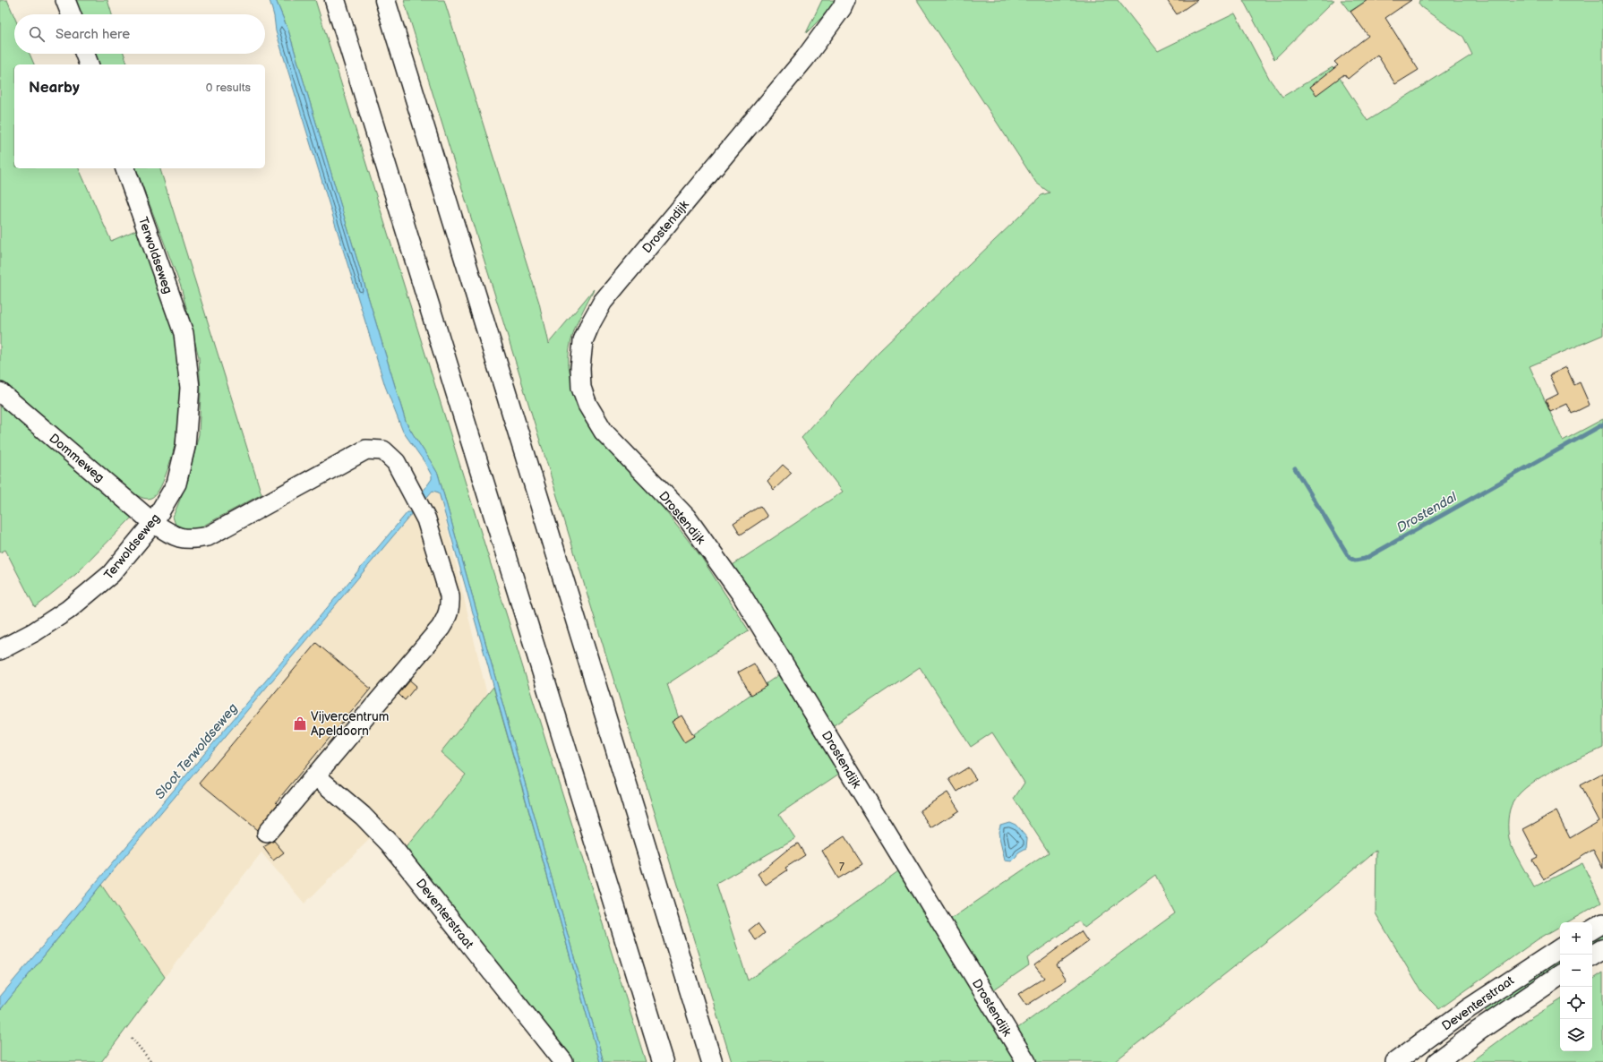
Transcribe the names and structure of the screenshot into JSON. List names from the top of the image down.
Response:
{
  "streets": {
    "main road": ["Deventerstraat"],
    "street": ["Drostendijk", "Terwoldseweg", "Dommeweg"]
  },
  "crossings": [
    ["Terwoldseweg", "Dommeweg"],
    ["Dommeweg", "Deventerstraat"]
  ],
  "water": ["Drostendal", "Sloot Terwoldseweg"],
  "places": {
    "shop": ["Vijvercentrum Apeldoorn"]
  },
  "house_numbers": ["7"],
  "page": {
    "search": "Search here",
    "heading": ["Nearby", "0 results"],
    "map_buttons": ["+", "−"]
  }
}
